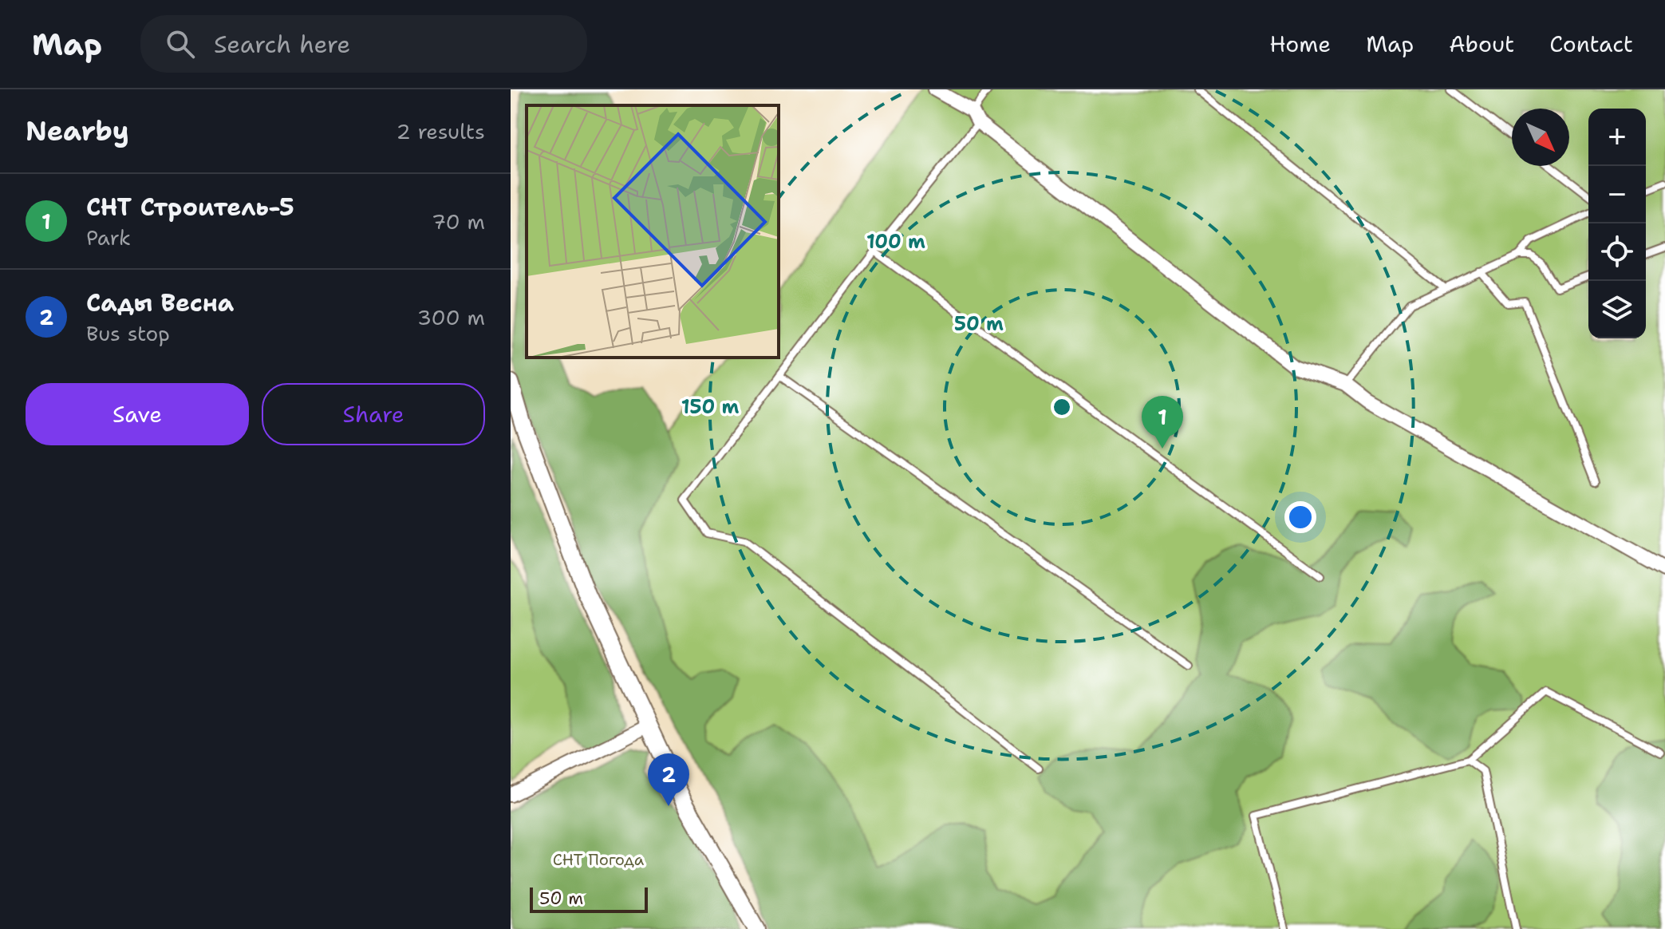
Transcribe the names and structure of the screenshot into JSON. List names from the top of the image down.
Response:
{
  "parks": ["СНТ Погода"],
  "scale_bar": "50 m",
  "north": "bottom right",
  "page": {
    "header": "Map",
    "search": "Search here",
    "nav": [
      "Home",
      "Map",
      "About",
      "Contact"
    ],
    "heading": ["Nearby", "2 results"],
    "map_buttons": ["+", "−"],
    "list": [
      {
        "mark": "1",
        "name": "СНТ Строитель-5",
        "note": "Park",
        "value": "70 m"
      },
      {
        "mark": "2",
        "name": "Сады Весна",
        "note": "Bus stop",
        "value": "300 m"
      }
    ],
    "buttons": ["Save", "Share"],
    "pins": ["1", "2"],
    "scale": "50 m"
  },
  "rings": ["100 m", "50 m", "150 m"]
}
